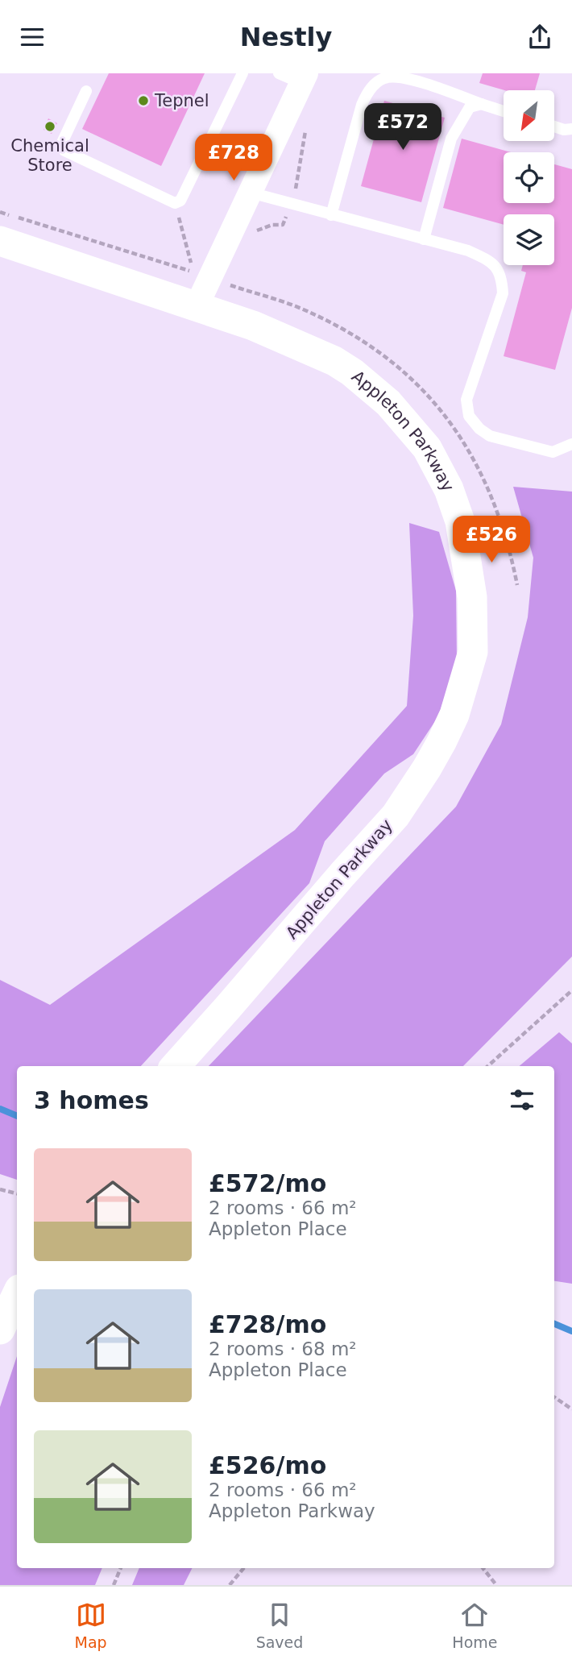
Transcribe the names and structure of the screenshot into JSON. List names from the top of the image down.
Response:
{
  "streets": {
    "street": ["Appleton Parkway"]
  },
  "places": ["Tepnel", "Chemical Store"],
  "north": "bottom left",
  "page": {
    "header": "Nestly",
    "price": ["£572", "£728", "£526"],
    "heading": "3 homes",
    "list": [
      {
        "name": "£572/mo",
        "note": "2 rooms · 66 m² · Appleton Place"
      },
      {
        "name": "£728/mo",
        "note": "2 rooms · 68 m² · Appleton Place"
      },
      {
        "name": "£526/mo",
        "note": "2 rooms · 66 m² · Appleton Parkway"
      }
    ],
    "tabs": ["Map", "Saved", "Home"]
  }
}
